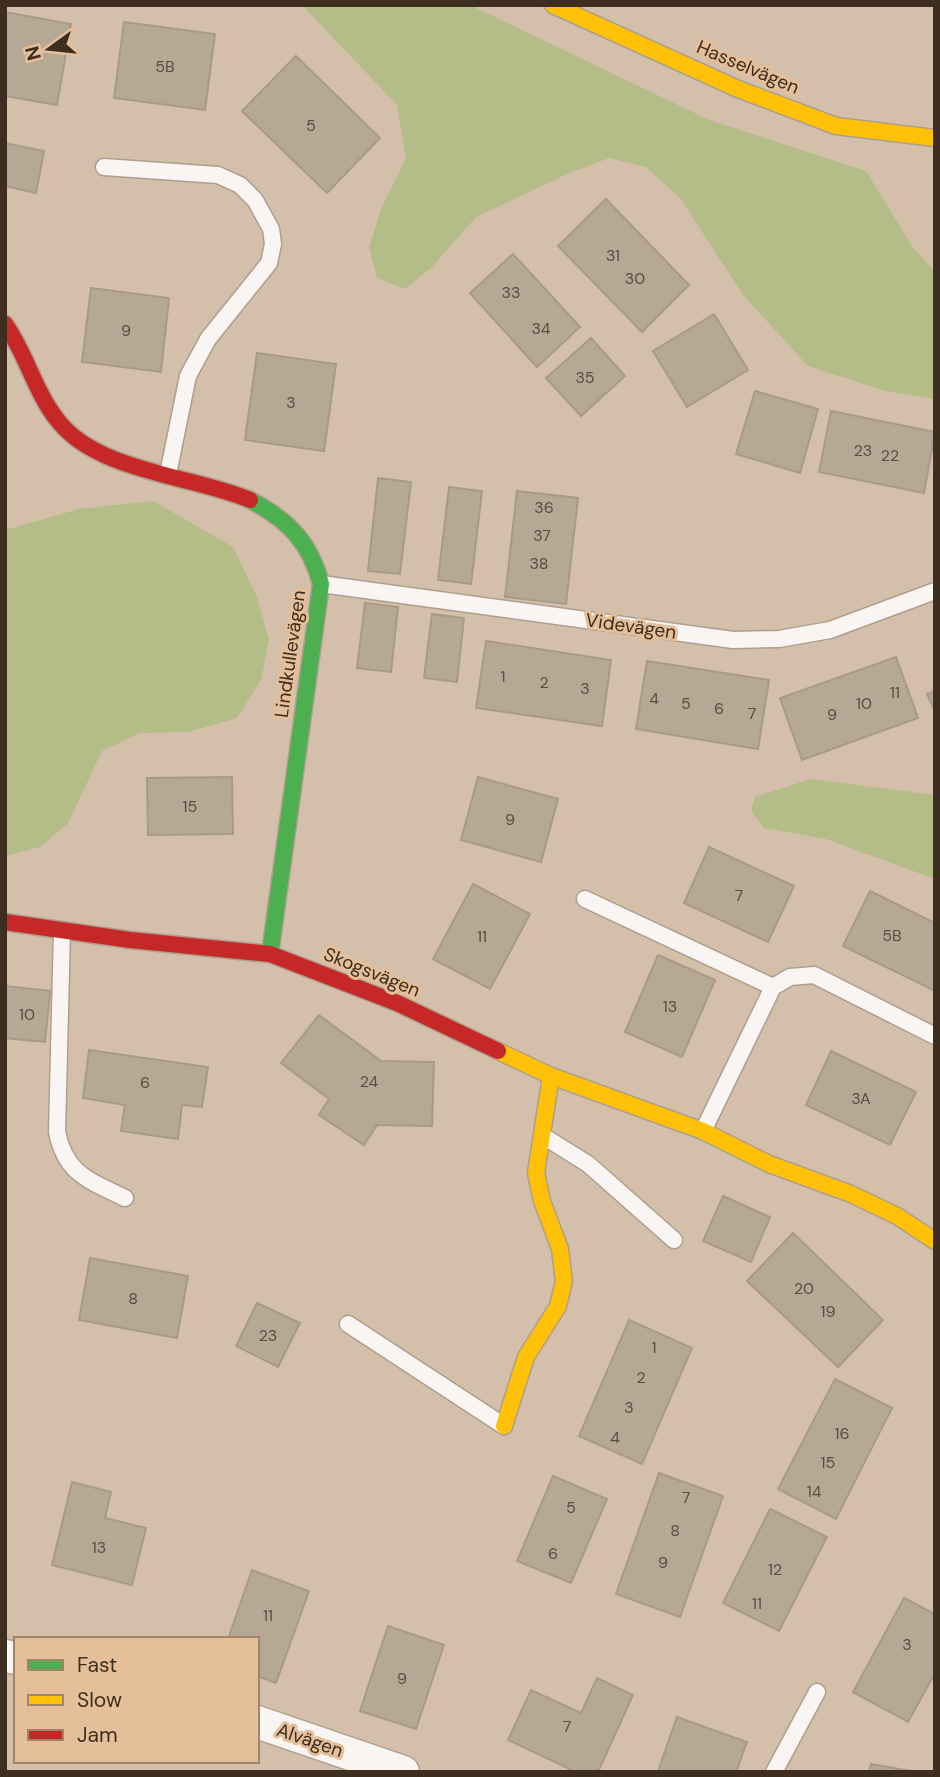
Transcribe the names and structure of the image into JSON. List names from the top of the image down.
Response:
{
  "streets": {
    "street": [
      "Hasselvägen",
      "Lindkullevägen",
      "Skogsvägen",
      "Alvägen"
    ],
    "lane": ["Videvägen"]
  },
  "crossings": [
    ["Videvägen", "Lindkullevägen"],
    ["Lindkullevägen", "Skogsvägen"]
  ],
  "house_numbers": [
    "5B",
    "5",
    "31",
    "30",
    "33",
    "34",
    "9",
    "35",
    "3",
    "23",
    "22",
    "36",
    "37",
    "38",
    "1",
    "2",
    "3",
    "11",
    "4",
    "5",
    "10",
    "6",
    "7",
    "9",
    "15",
    "9",
    "7",
    "5B",
    "11",
    "13",
    "10",
    "24",
    "6",
    "3A",
    "20",
    "8",
    "19",
    "23",
    "1",
    "2",
    "3",
    "16",
    "4",
    "15",
    "14",
    "7",
    "5",
    "8",
    "13",
    "6",
    "9",
    "12",
    "11",
    "11",
    "3",
    "9",
    "7"
  ],
  "legend": ["Fast", "Slow", "Jam"],
  "north": "left"
}
